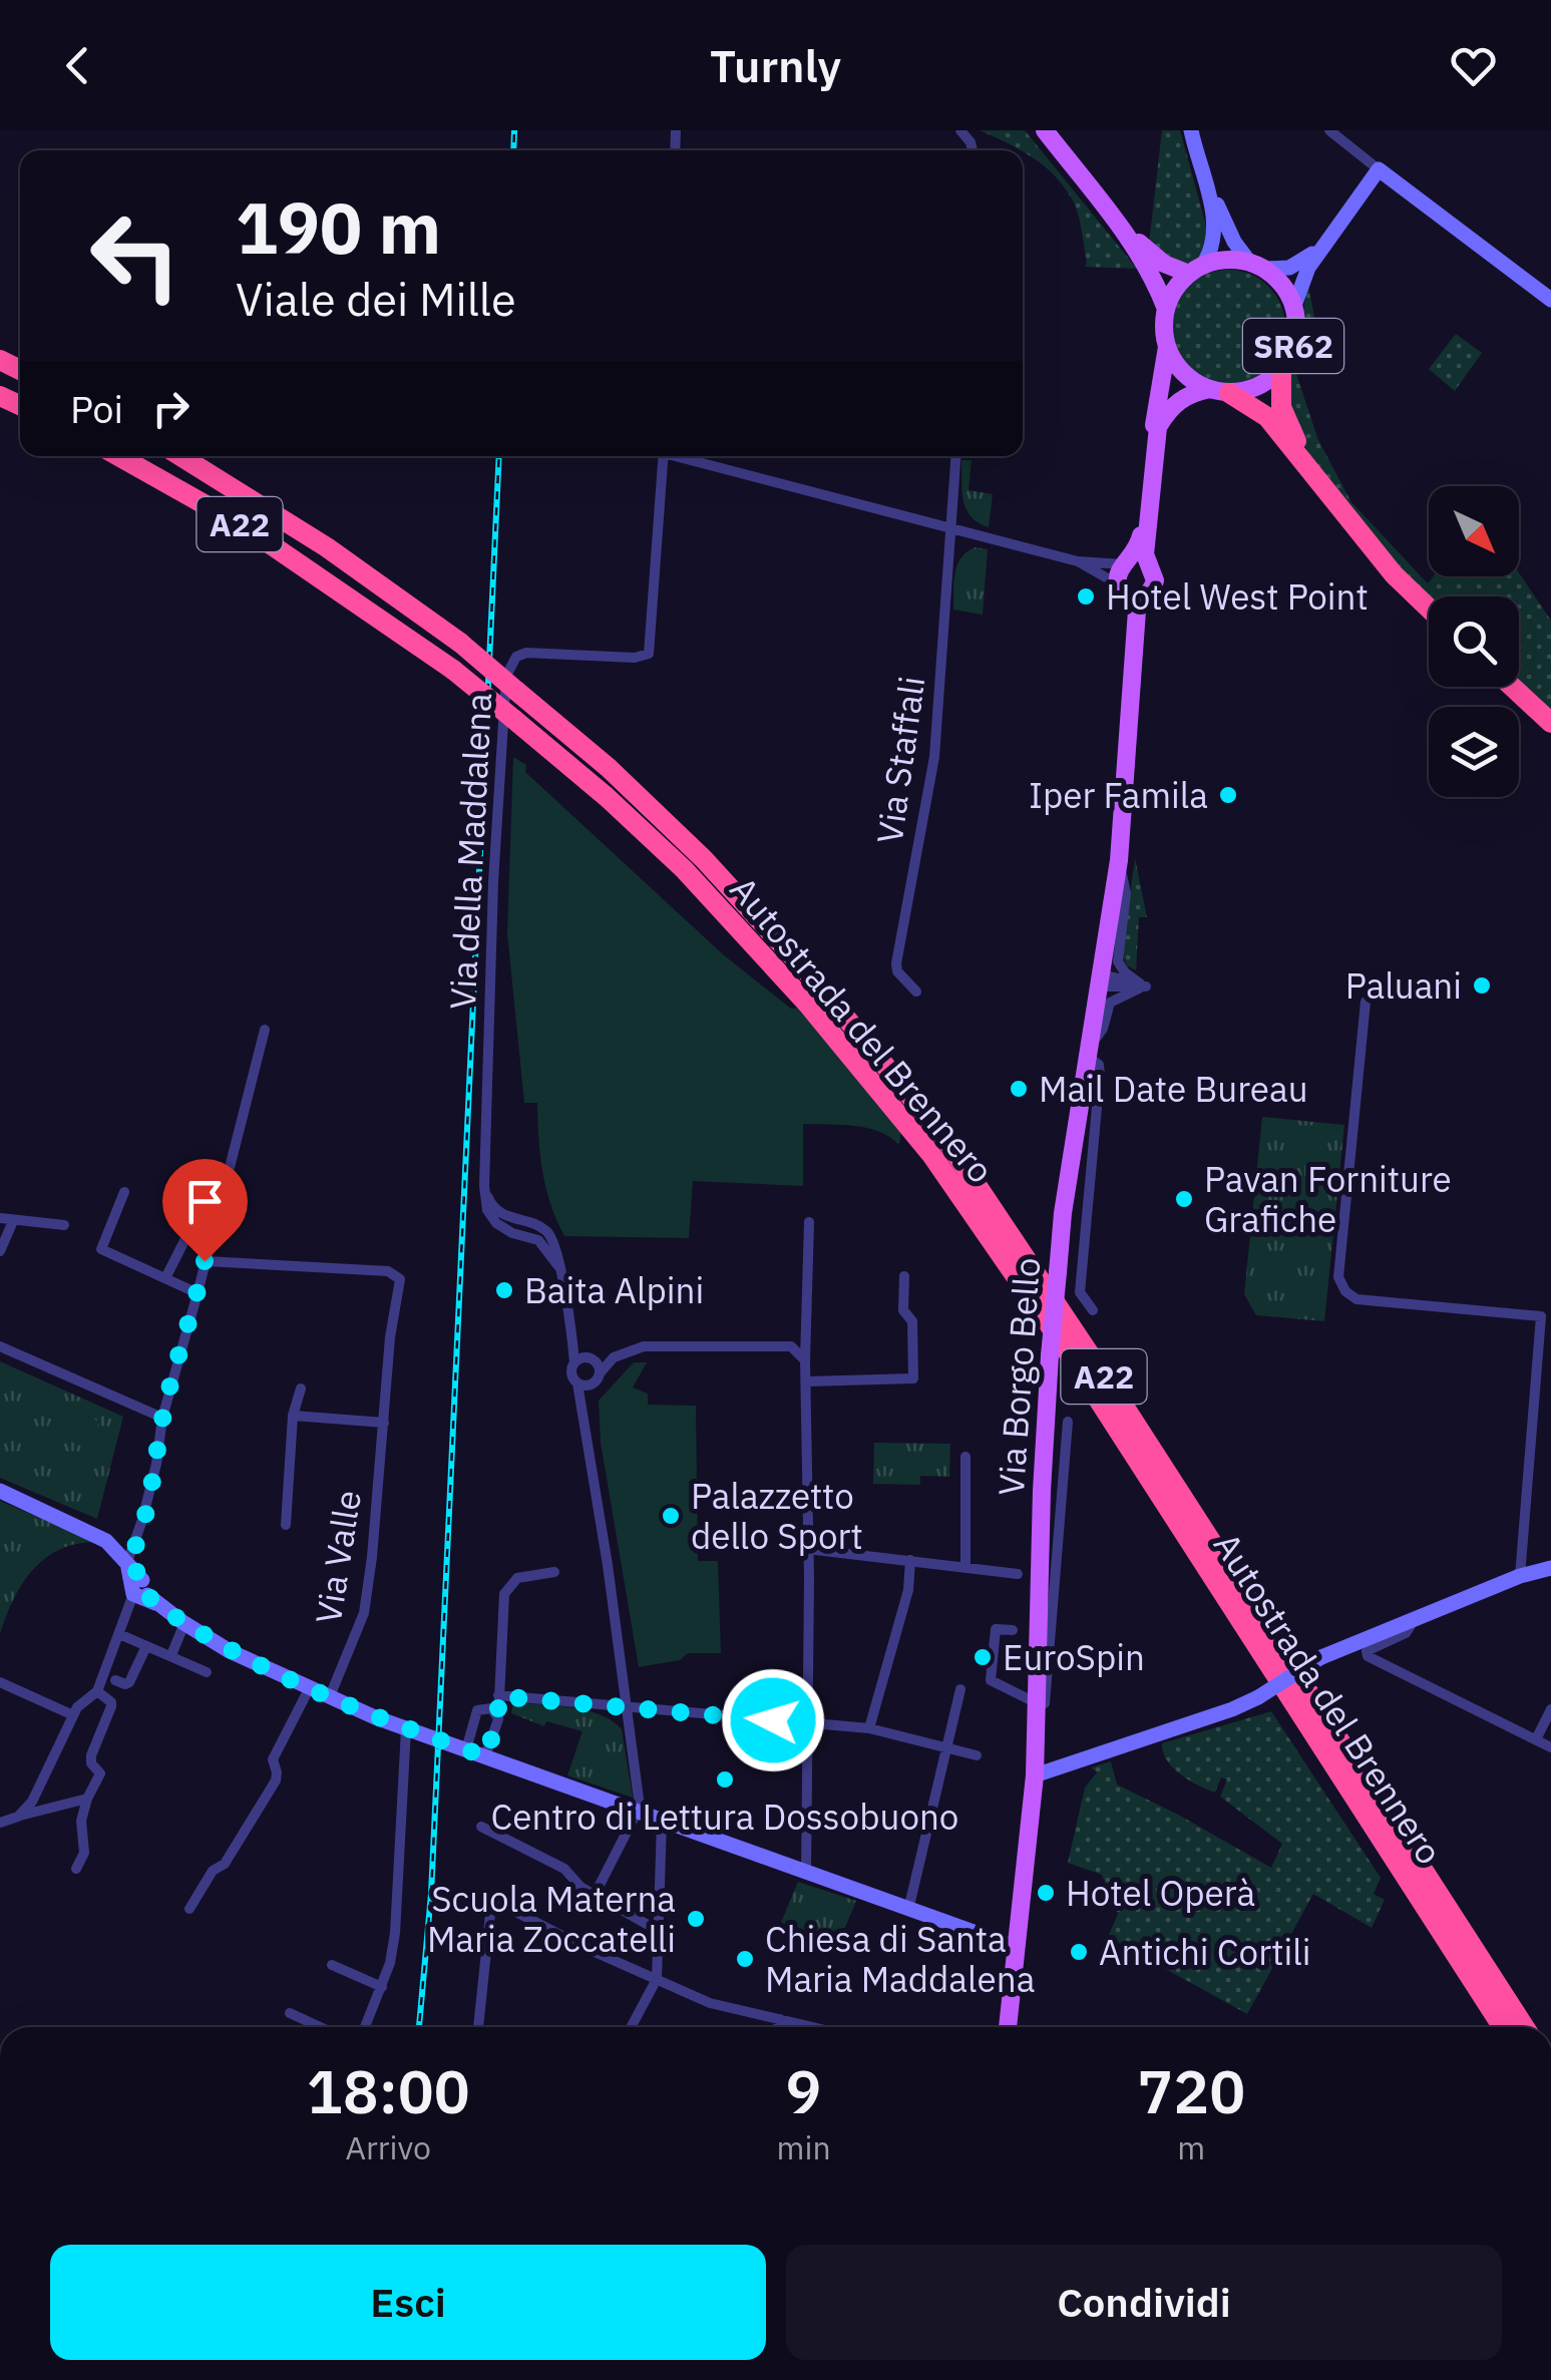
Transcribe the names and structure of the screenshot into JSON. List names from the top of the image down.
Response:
{
  "streets": {
    "highway": ["SR62", "A22", "Autostrada del Brennero"],
    "main road": ["Via Borgo Bello"],
    "street": ["Via Staffali", "Via della Maddalena", "Via Valle"]
  },
  "crossings": [
    ["SR62", "Via Borgo Bello"]
  ],
  "places": [
    "Hotel West Point",
    "Iper Famila",
    "Paluani",
    "Mail Date Bureau",
    "Pavan Forniture Grafiche",
    "Baita Alpini",
    "Palazzetto dello Sport",
    "EuroSpin",
    "Centro di Lettura Dossobuono",
    "Hotel Operà",
    "Scuola Materna Maria Zoccatelli",
    "Antichi Cortili",
    "Chiesa di Santa Maria Maddalena"
  ],
  "north": "bottom right",
  "page": {
    "header": "Turnly",
    "turn": ["190 m", "Viale dei Mille"],
    "then": "Poi",
    "eta": [
      "18:00",
      "Arrivo",
      "9",
      "min",
      "720",
      "m"
    ],
    "buttons": ["Esci", "Condividi"]
  }
}
